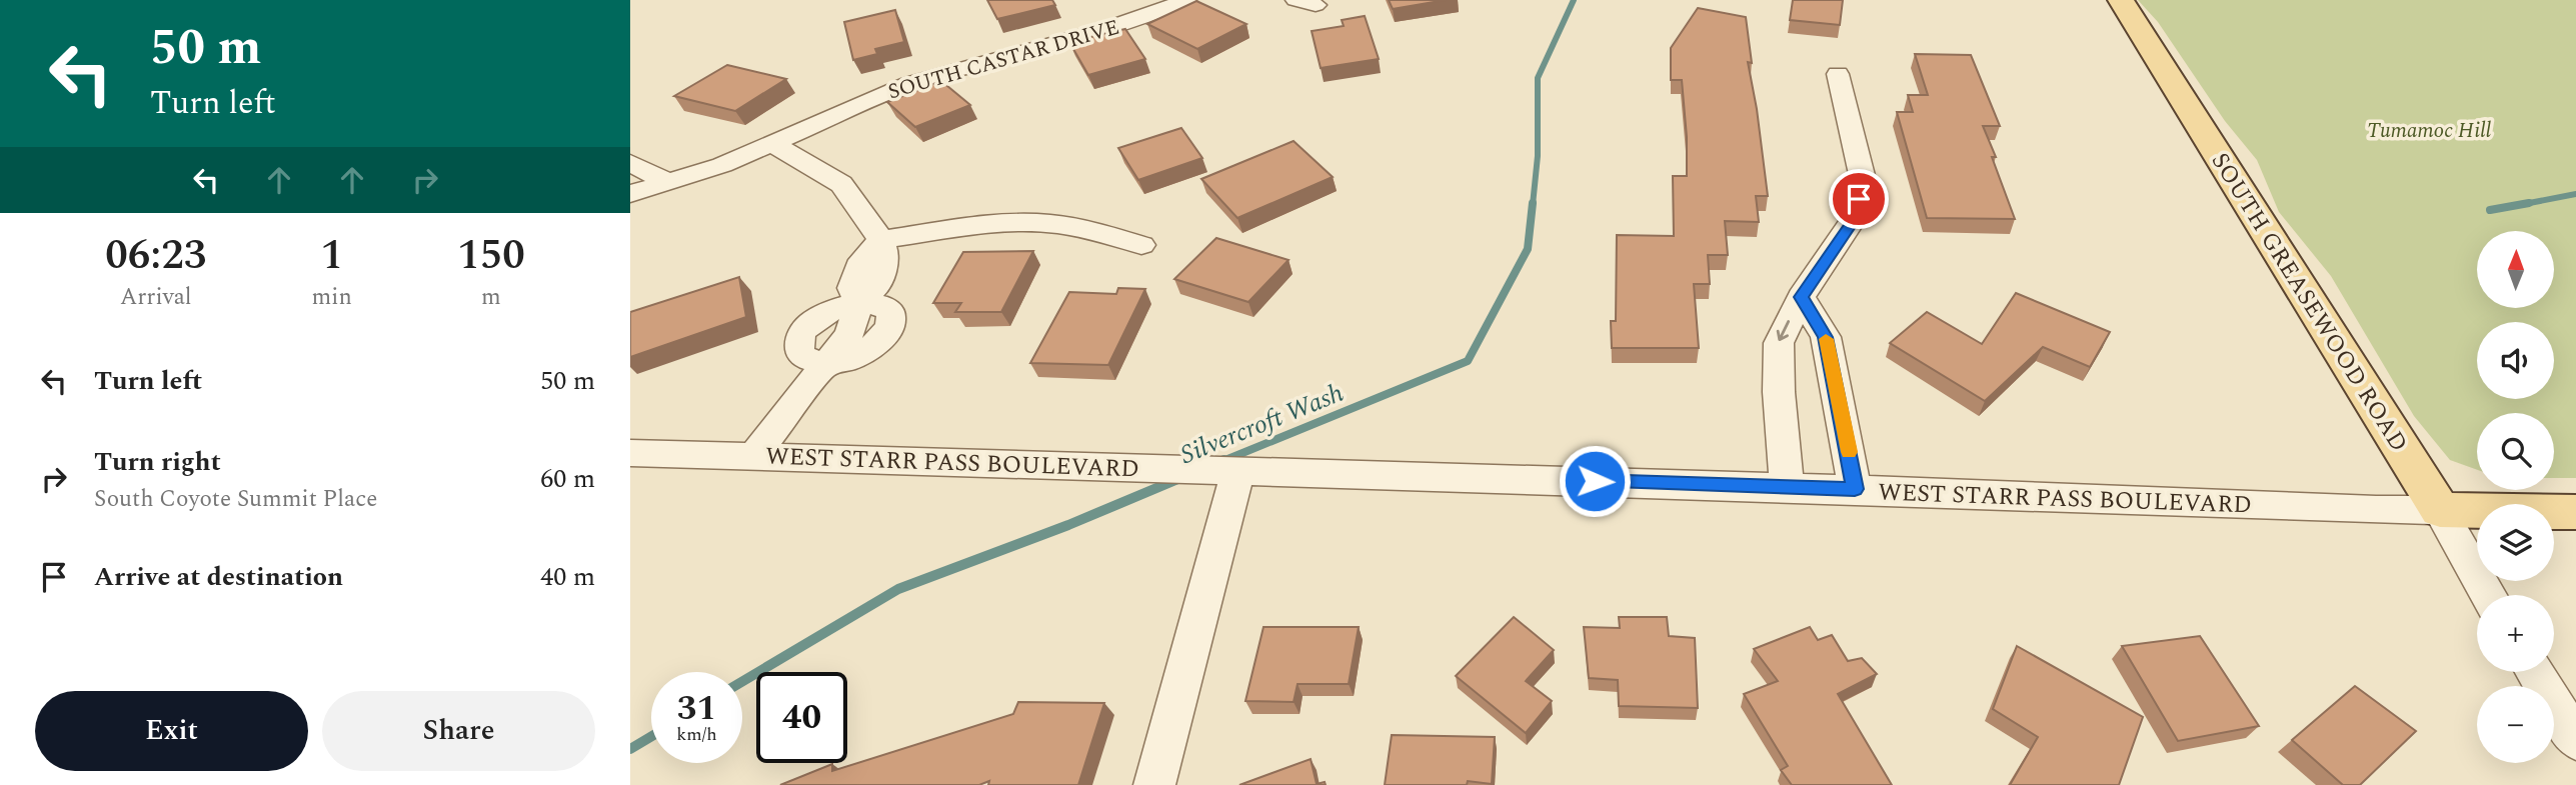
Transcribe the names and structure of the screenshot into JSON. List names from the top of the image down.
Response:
{
  "streets": {
    "main road": ["SOUTH GREASEWOOD ROAD", "WEST STARR PASS BOULEVARD"],
    "street": ["SOUTH CASTAR DRIVE"]
  },
  "crossings": [
    ["SOUTH GREASEWOOD ROAD", "WEST STARR PASS BOULEVARD"]
  ],
  "water": ["Silvercroft Wash"],
  "parks": ["Tumamoc Hill"],
  "north": "top",
  "page": {
    "turn": ["50 m", "Turn left"],
    "eta": [
      "06:23",
      "Arrival",
      "1",
      "min",
      "150",
      "m"
    ],
    "map_buttons": ["+", "−"],
    "list": [
      {
        "name": "Turn left",
        "value": "50 m"
      },
      {
        "name": "Turn right",
        "note": "South Coyote Summit Place",
        "value": "60 m"
      },
      {
        "name": "Arrive at destination",
        "value": "40 m"
      }
    ],
    "speed": "31 km/h",
    "limit": "40",
    "buttons": ["Exit", "Share"]
  }
}
